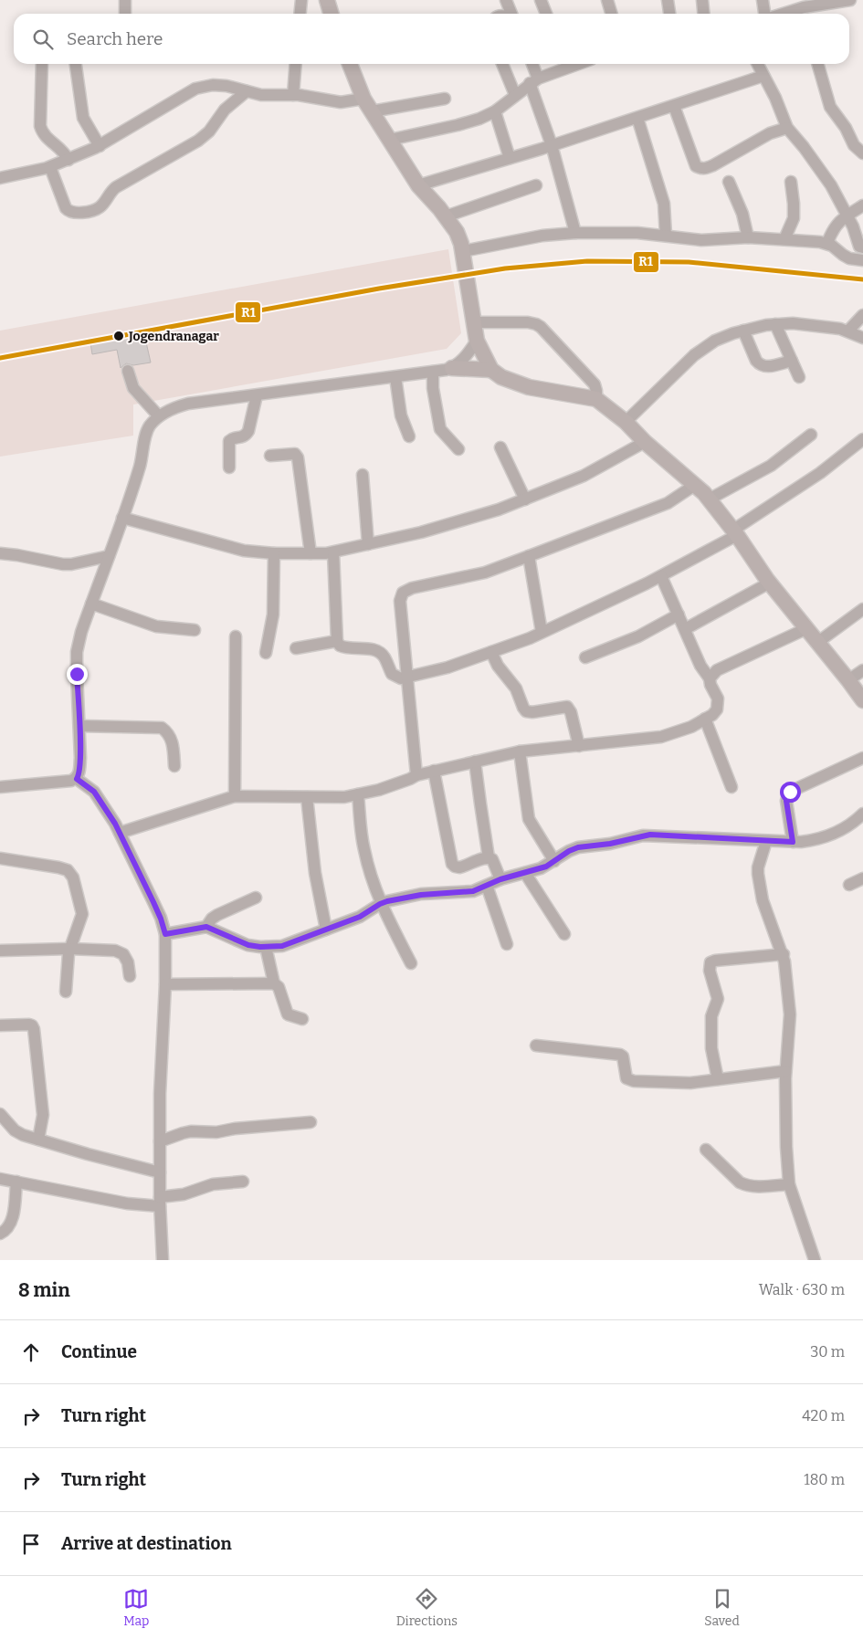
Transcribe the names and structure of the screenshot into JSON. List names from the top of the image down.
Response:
{
  "places": ["Jogendranagar"],
  "lines": ["transit line R1"],
  "page": {
    "search": "Search here",
    "heading": ["8 min", "Walk · 630 m"],
    "list": [
      ["Continue", "30 m"],
      ["Turn right", "420 m"],
      ["Turn right", "180 m"],
      "Arrive at destination"
    ],
    "nav": ["Map", "Directions", "Saved"]
  }
}
